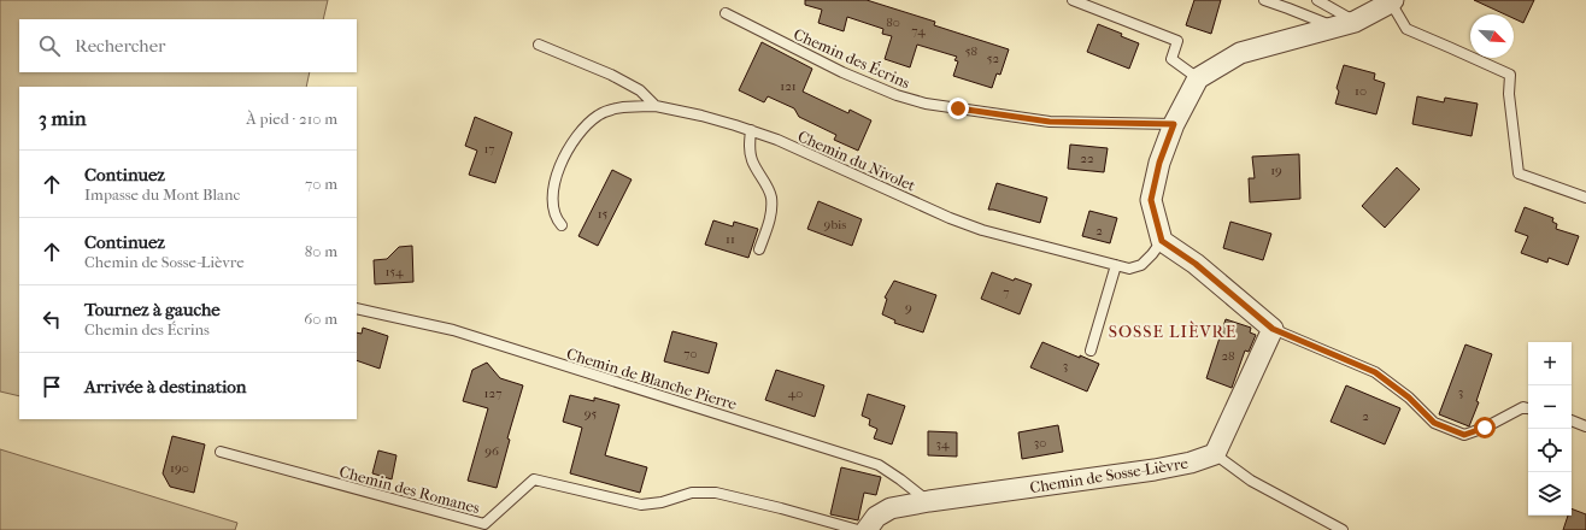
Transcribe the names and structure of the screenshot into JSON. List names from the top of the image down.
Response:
{
  "streets": {
    "street": ["Chemin de Sosse-Lièvre"],
    "lane": [
      "Chemin des Écrins",
      "Chemin du Nivolet",
      "Chemin de Blanche Pierre",
      "Chemin des Romanes"
    ]
  },
  "crossings": [
    ["Chemin de Blanche Pierre", "Chemin de Sosse-Lièvre"]
  ],
  "districts": ["SOSSE LIÈVRE"],
  "house_numbers": [
    "80",
    "74",
    "58",
    "52",
    "121",
    "10",
    "17",
    "22",
    "19",
    "15",
    "9bis",
    "2",
    "11",
    "154",
    "7",
    "9",
    "70",
    "28",
    "3",
    "3",
    "127",
    "40",
    "95",
    "2",
    "30",
    "34",
    "96",
    "190"
  ],
  "north": "bottom right",
  "page": {
    "search": "Rechercher",
    "heading": ["3 min", "À pied · 210 m"],
    "list": [
      ["Continuez", "Impasse du Mont Blanc", "70 m"],
      ["Continuez", "Chemin de Sosse-Lièvre", "80 m"],
      ["Tournez à gauche", "Chemin des Écrins", "60 m"],
      "Arrivée à destination"
    ],
    "map_buttons": ["+", "−"]
  }
}
